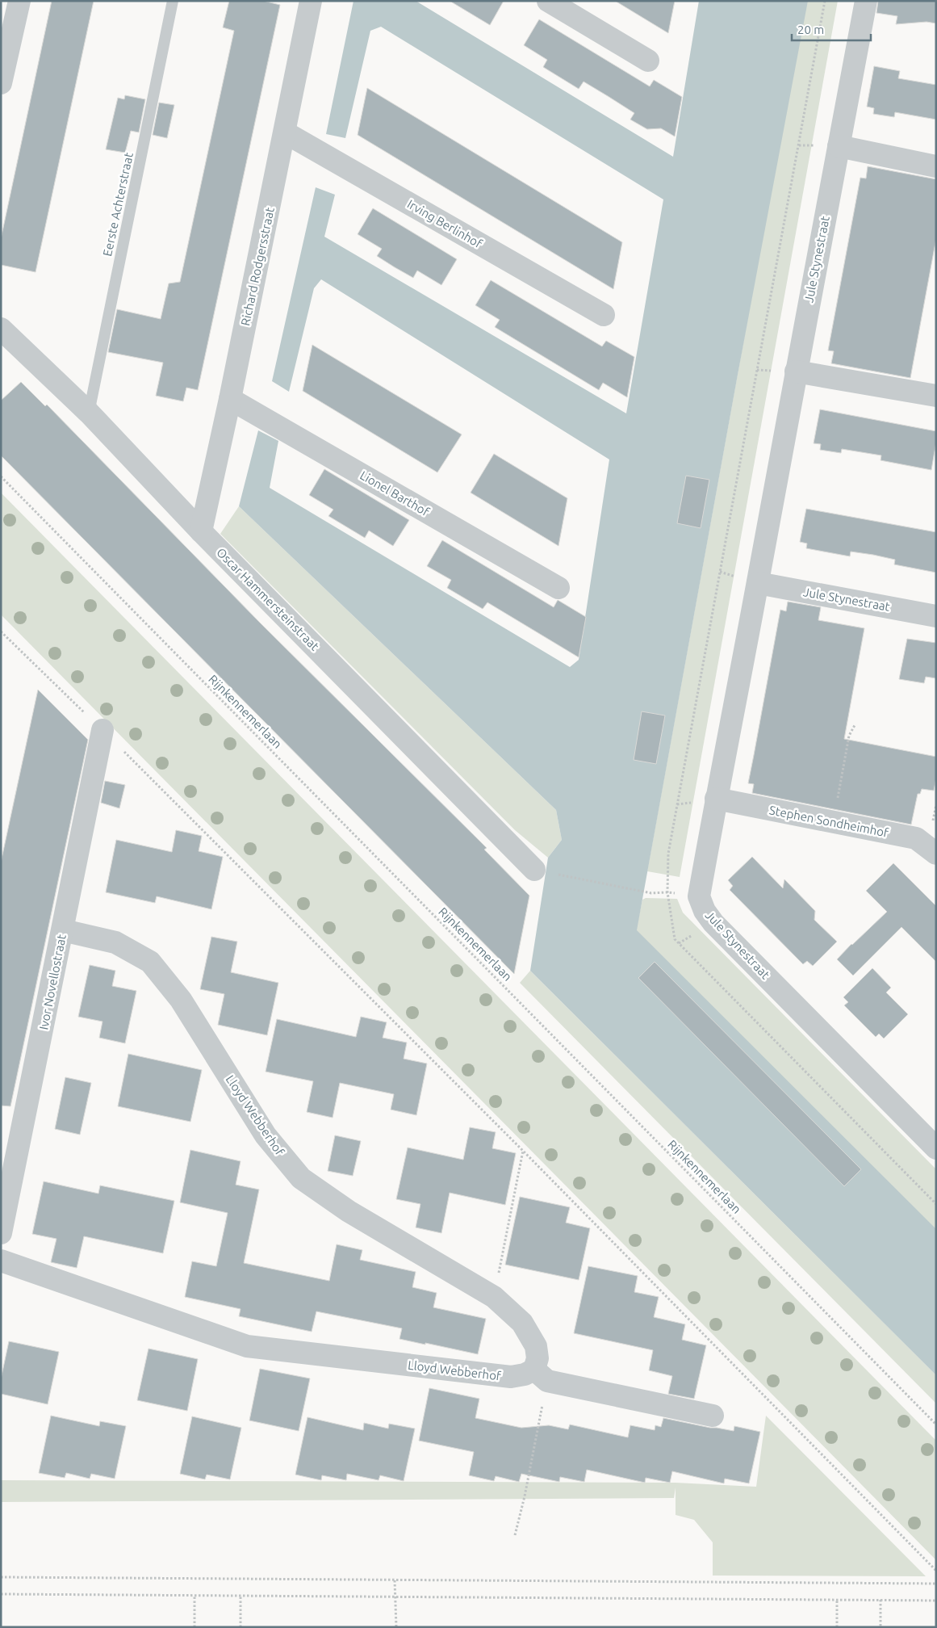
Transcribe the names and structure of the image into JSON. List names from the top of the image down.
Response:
{
  "streets": {
    "street": [
      "Irving Berlinhof",
      "Jule Stynestraat",
      "Richard Rodgersstraat",
      "Lionel Barthof",
      "Oscar Hammersteinstraat",
      "Stephen Sondheimhof",
      "Ivor Novellostraat",
      "Lloyd Webberhof"
    ],
    "lane": ["Eerste Achterstraat"],
    "path": ["Rijnkennemerlaan"]
  },
  "crossings": [
    ["Eerste Achterstraat", "Oscar Hammersteinstraat"],
    ["Irving Berlinhof", "Richard Rodgersstraat"],
    ["Jule Stynestraat", "Stephen Sondheimhof"],
    ["Richard Rodgersstraat", "Lionel Barthof"],
    ["Richard Rodgersstraat", "Oscar Hammersteinstraat"],
    ["Ivor Novellostraat", "Lloyd Webberhof"]
  ],
  "scale_bar": "20 m"
}
